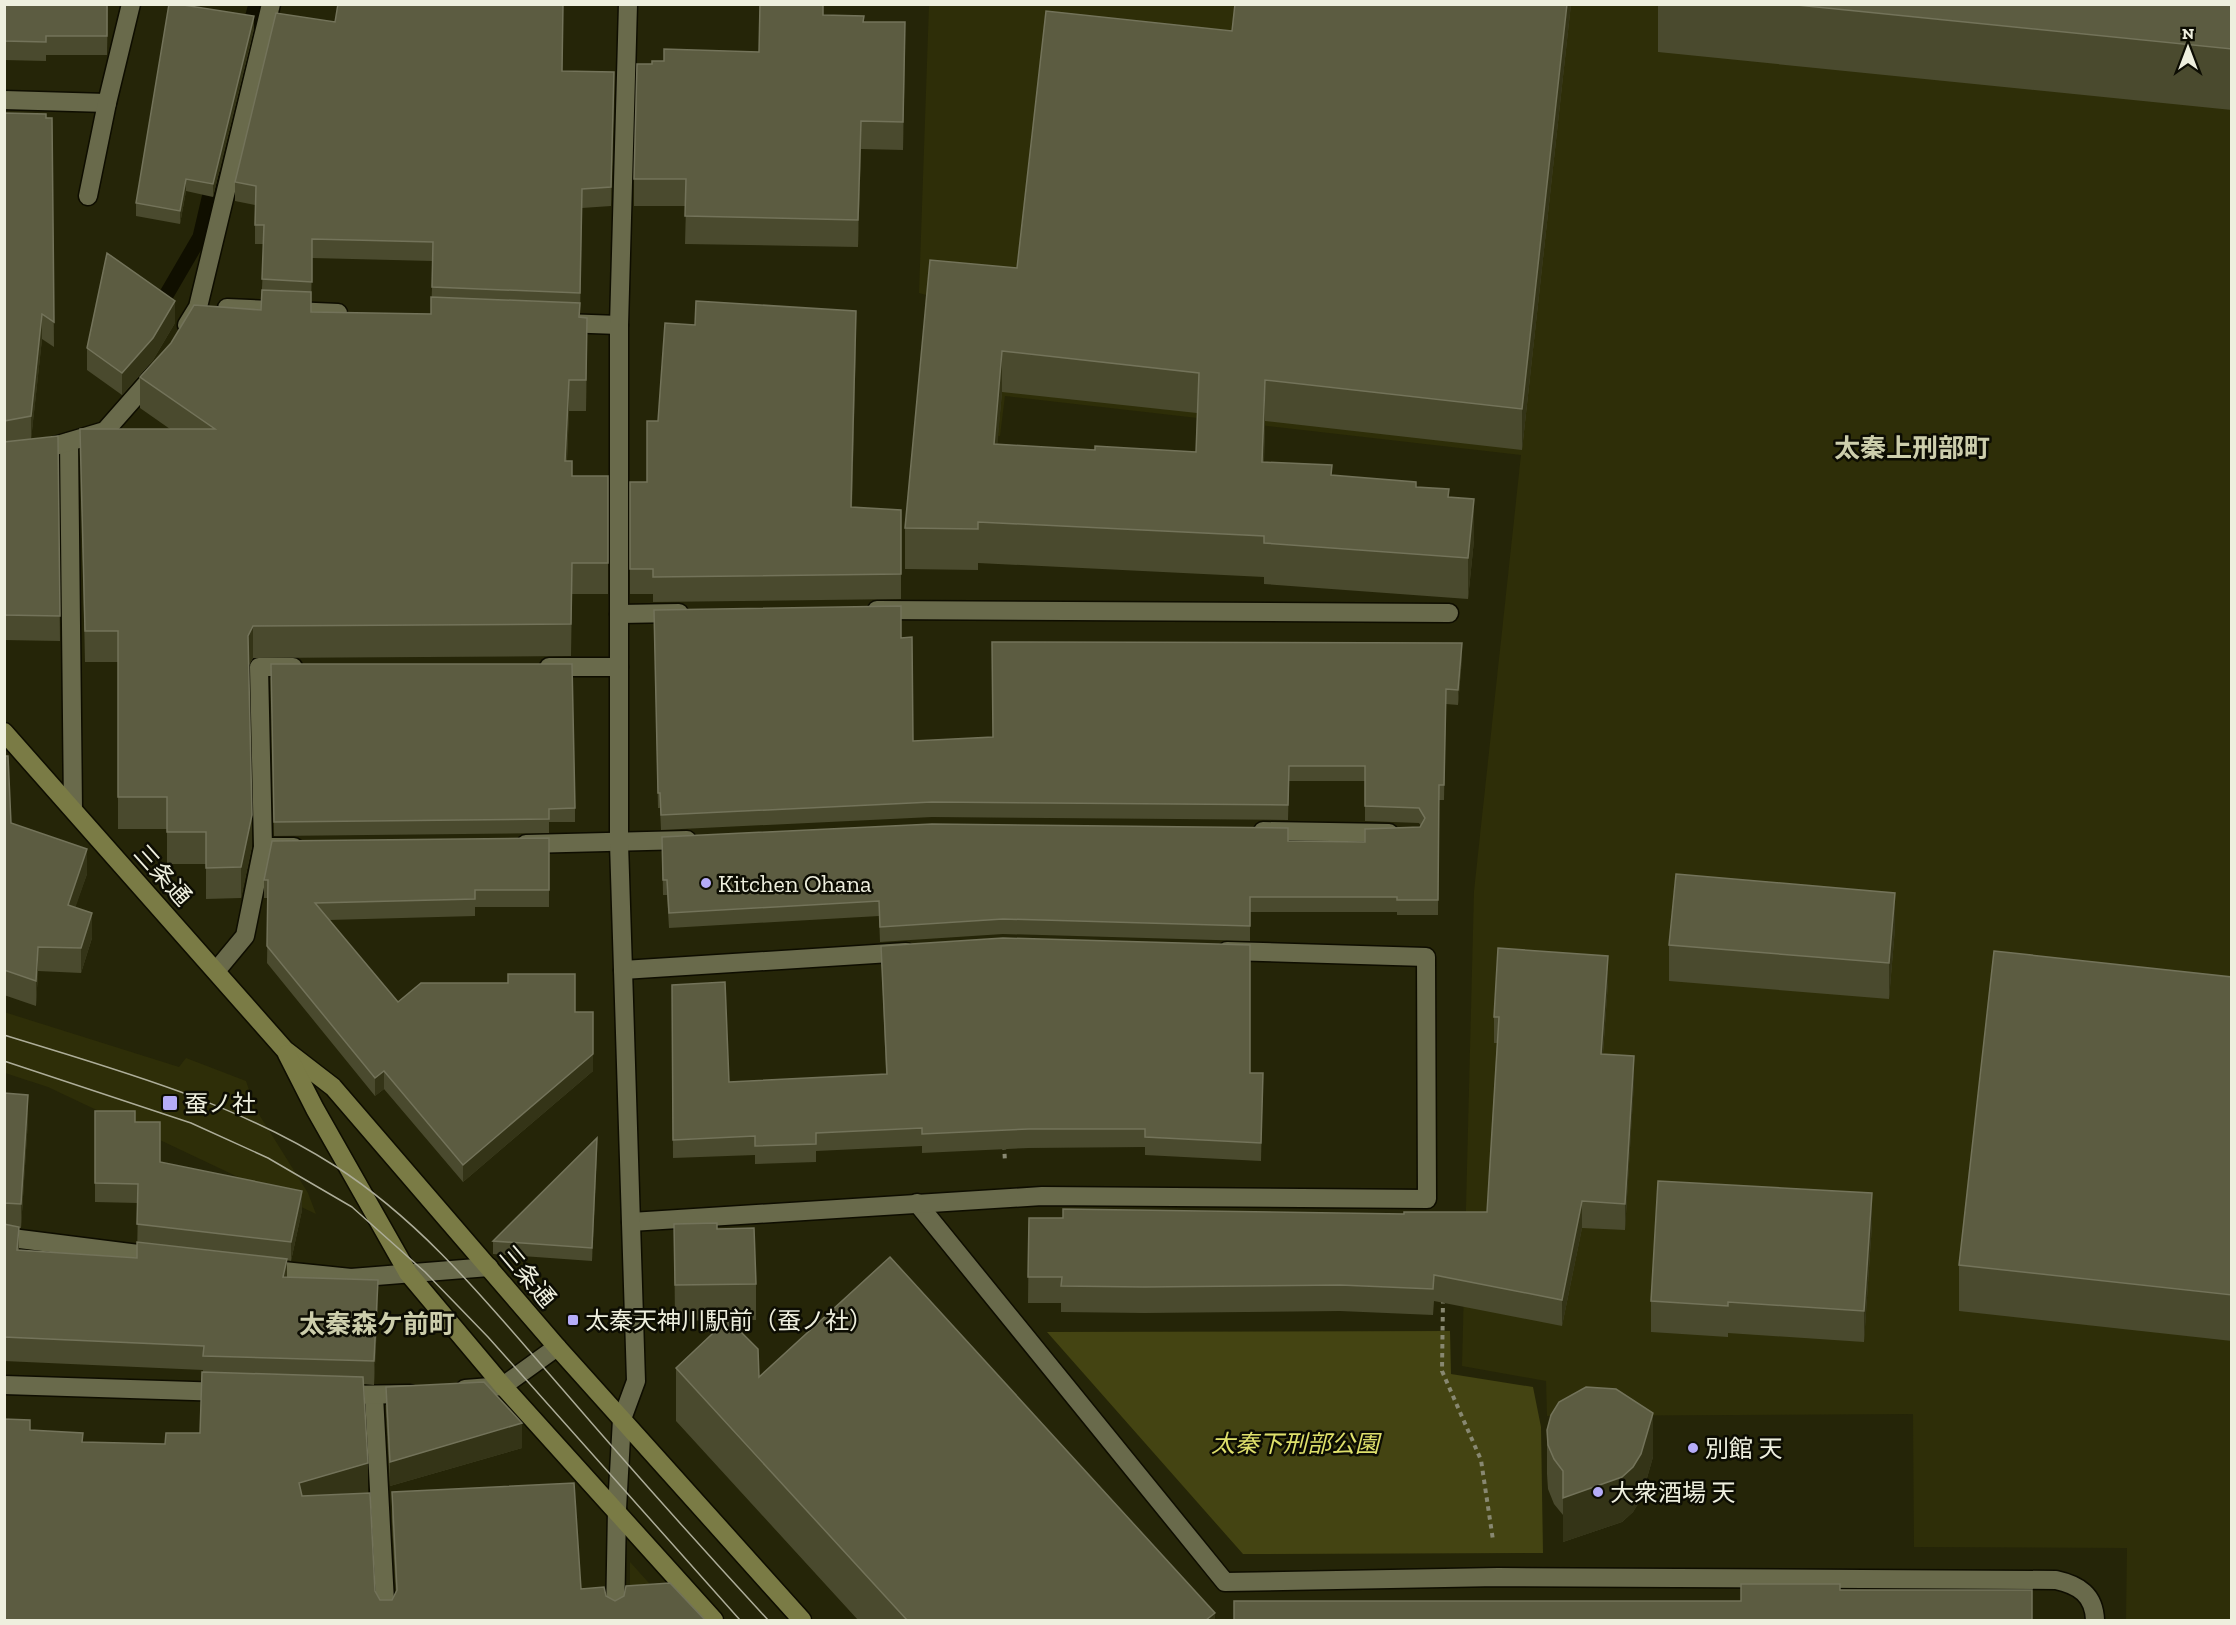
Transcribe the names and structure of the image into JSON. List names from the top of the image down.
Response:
{
  "streets": {
    "main road": ["三条通"]
  },
  "districts": ["太秦上刑部町", "太秦森ケ前町"],
  "parks": ["太秦下刑部公園"],
  "places": {
    "other": ["Kitchen Ohana", "別館 天", "大衆酒場 天"],
    "transit": ["蚕ノ社", "太秦天神川駅前（蚕ノ社）"]
  },
  "north": "top"
}
